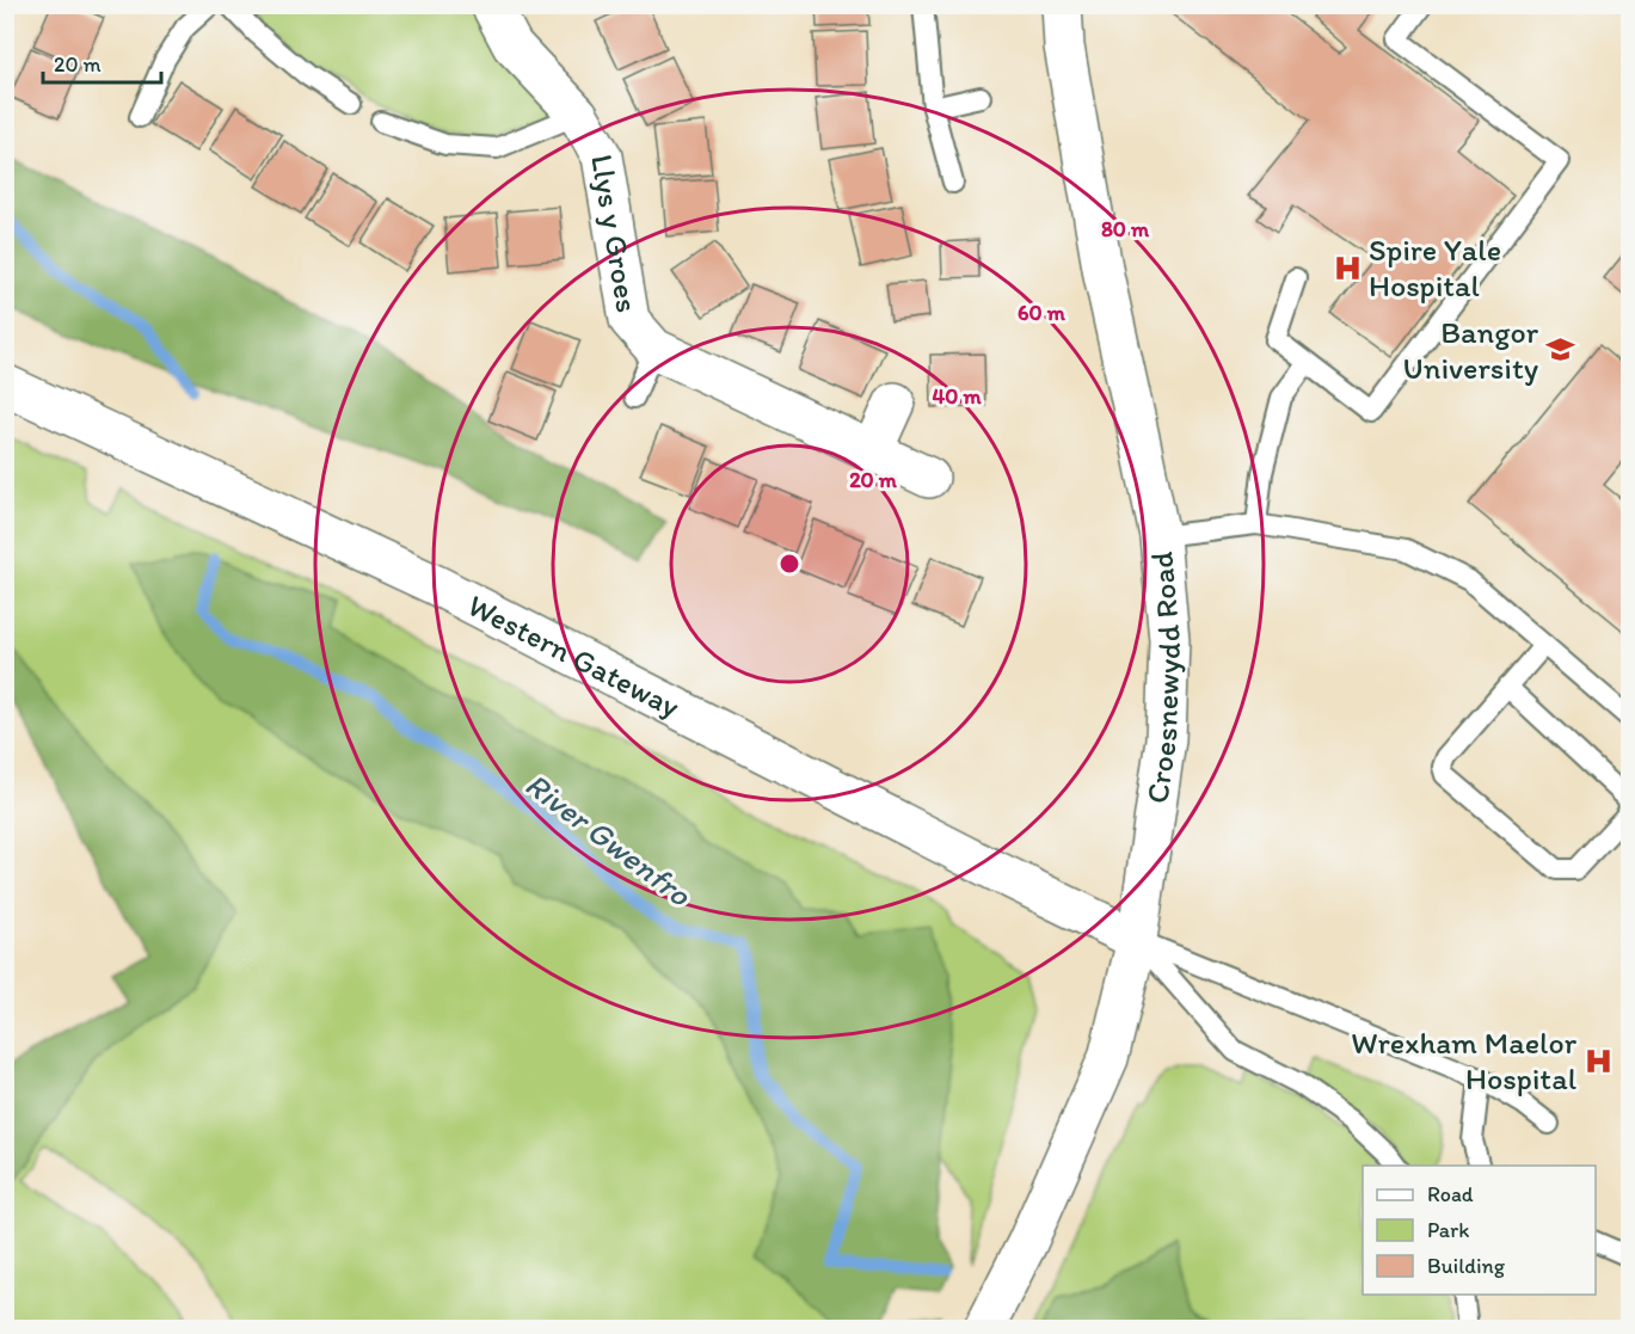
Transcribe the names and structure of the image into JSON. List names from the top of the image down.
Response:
{
  "streets": {
    "street": ["Llys y Groes", "Western Gateway", "Croesnewydd Road"]
  },
  "crossings": [
    ["Western Gateway", "Croesnewydd Road"]
  ],
  "water": ["River Gwenfro"],
  "places": {
    "hospital": ["Spire Yale Hospital", "Wrexham Maelor Hospital"],
    "school or university": ["Bangor University"]
  },
  "legend": ["Road", "Park", "Building"],
  "scale_bar": "20 m",
  "rings": [
    "80 m",
    "60 m",
    "40 m",
    "20 m"
  ]
}
